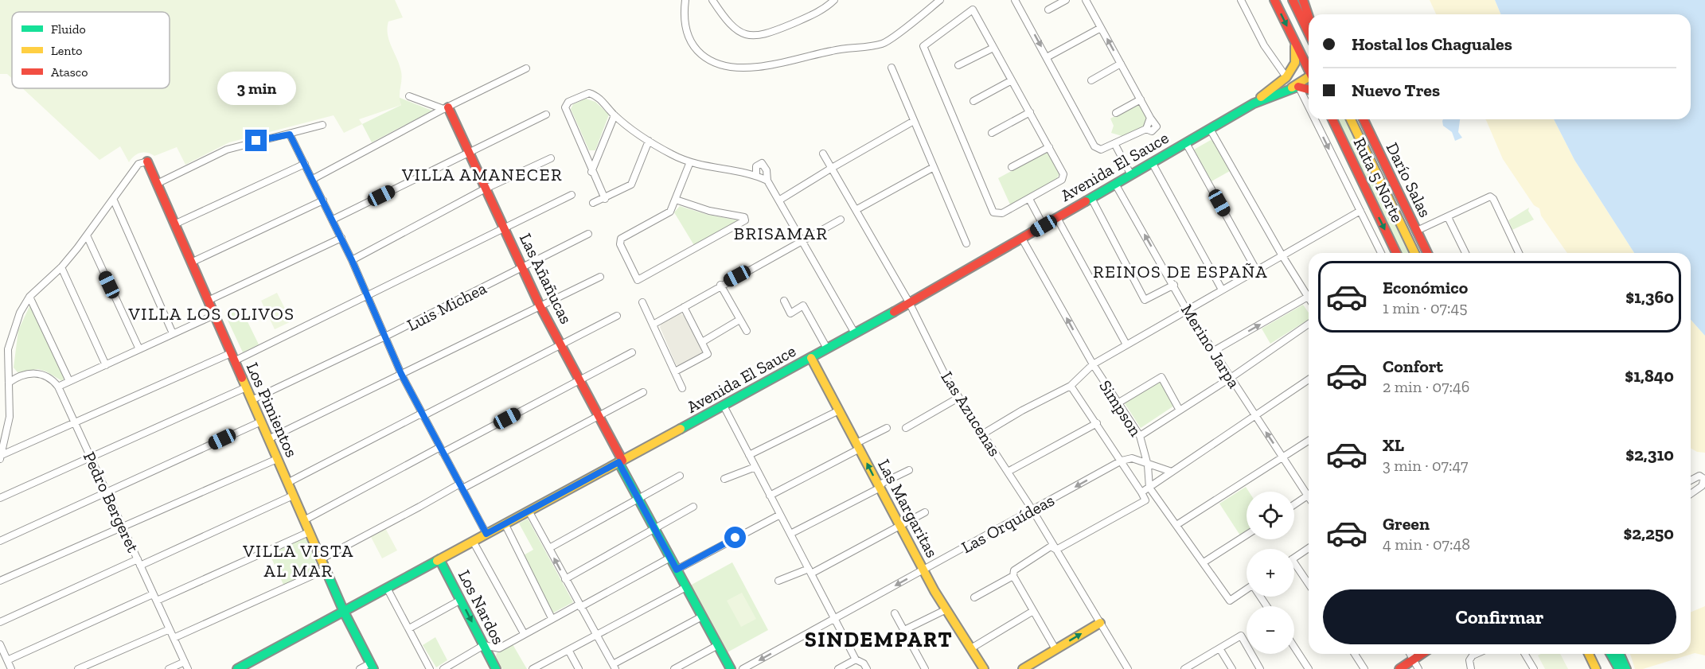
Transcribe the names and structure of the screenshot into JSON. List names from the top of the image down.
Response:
{
  "streets": {
    "main road": [
      "Avenida El Sauce",
      "Ruta 5 Norte",
      "Darío Salas",
      "Las Añañucas",
      "Los Pimientos",
      "Las Margaritas",
      "Los Nardos"
    ],
    "street": [
      "Luis Michea",
      "Merino Jarpa",
      "Simpson",
      "Las Azucenas",
      "Pedro Bergeret",
      "Las Orquídeas"
    ]
  },
  "crossings": [
    ["Avenida El Sauce", "Las Añañucas"],
    ["Avenida El Sauce", "Merino Jarpa"],
    ["Avenida El Sauce", "Simpson"],
    ["Avenida El Sauce", "Los Pimientos"],
    ["Avenida El Sauce", "Las Azucenas"],
    ["Avenida El Sauce", "Las Margaritas"],
    ["Avenida El Sauce", "Los Nardos"],
    ["Las Añañucas", "Luis Michea"],
    ["Luis Michea", "Los Pimientos"],
    ["Las Azucenas", "Las Orquídeas"],
    ["Las Margaritas", "Las Orquídeas"]
  ],
  "one_way": ["Los Nardos"],
  "districts": [
    "VILLA AMANECER",
    "BRISAMAR",
    "REINOS DE ESPAÑA",
    "VILLA LOS OLIVOS",
    "VILLA VISTA AL MAR",
    "SINDEMPART"
  ],
  "legend": ["Fluido", "Lento", "Atasco"],
  "page": {
    "banner": ["Hostal los Chaguales", "Nuevo Tres"],
    "bubble": "3 min",
    "list": [
      {
        "name": "Económico",
        "note": "1 min · 07:45",
        "value": "$1,360"
      },
      {
        "name": "Confort",
        "note": "2 min · 07:46",
        "value": "$1,840"
      },
      {
        "name": "XL",
        "note": "3 min · 07:47",
        "value": "$2,310"
      },
      {
        "name": "Green",
        "note": "4 min · 07:48",
        "value": "$2,250"
      }
    ],
    "map_buttons": ["+", "−"],
    "buttons": "Confirmar"
  }
}
